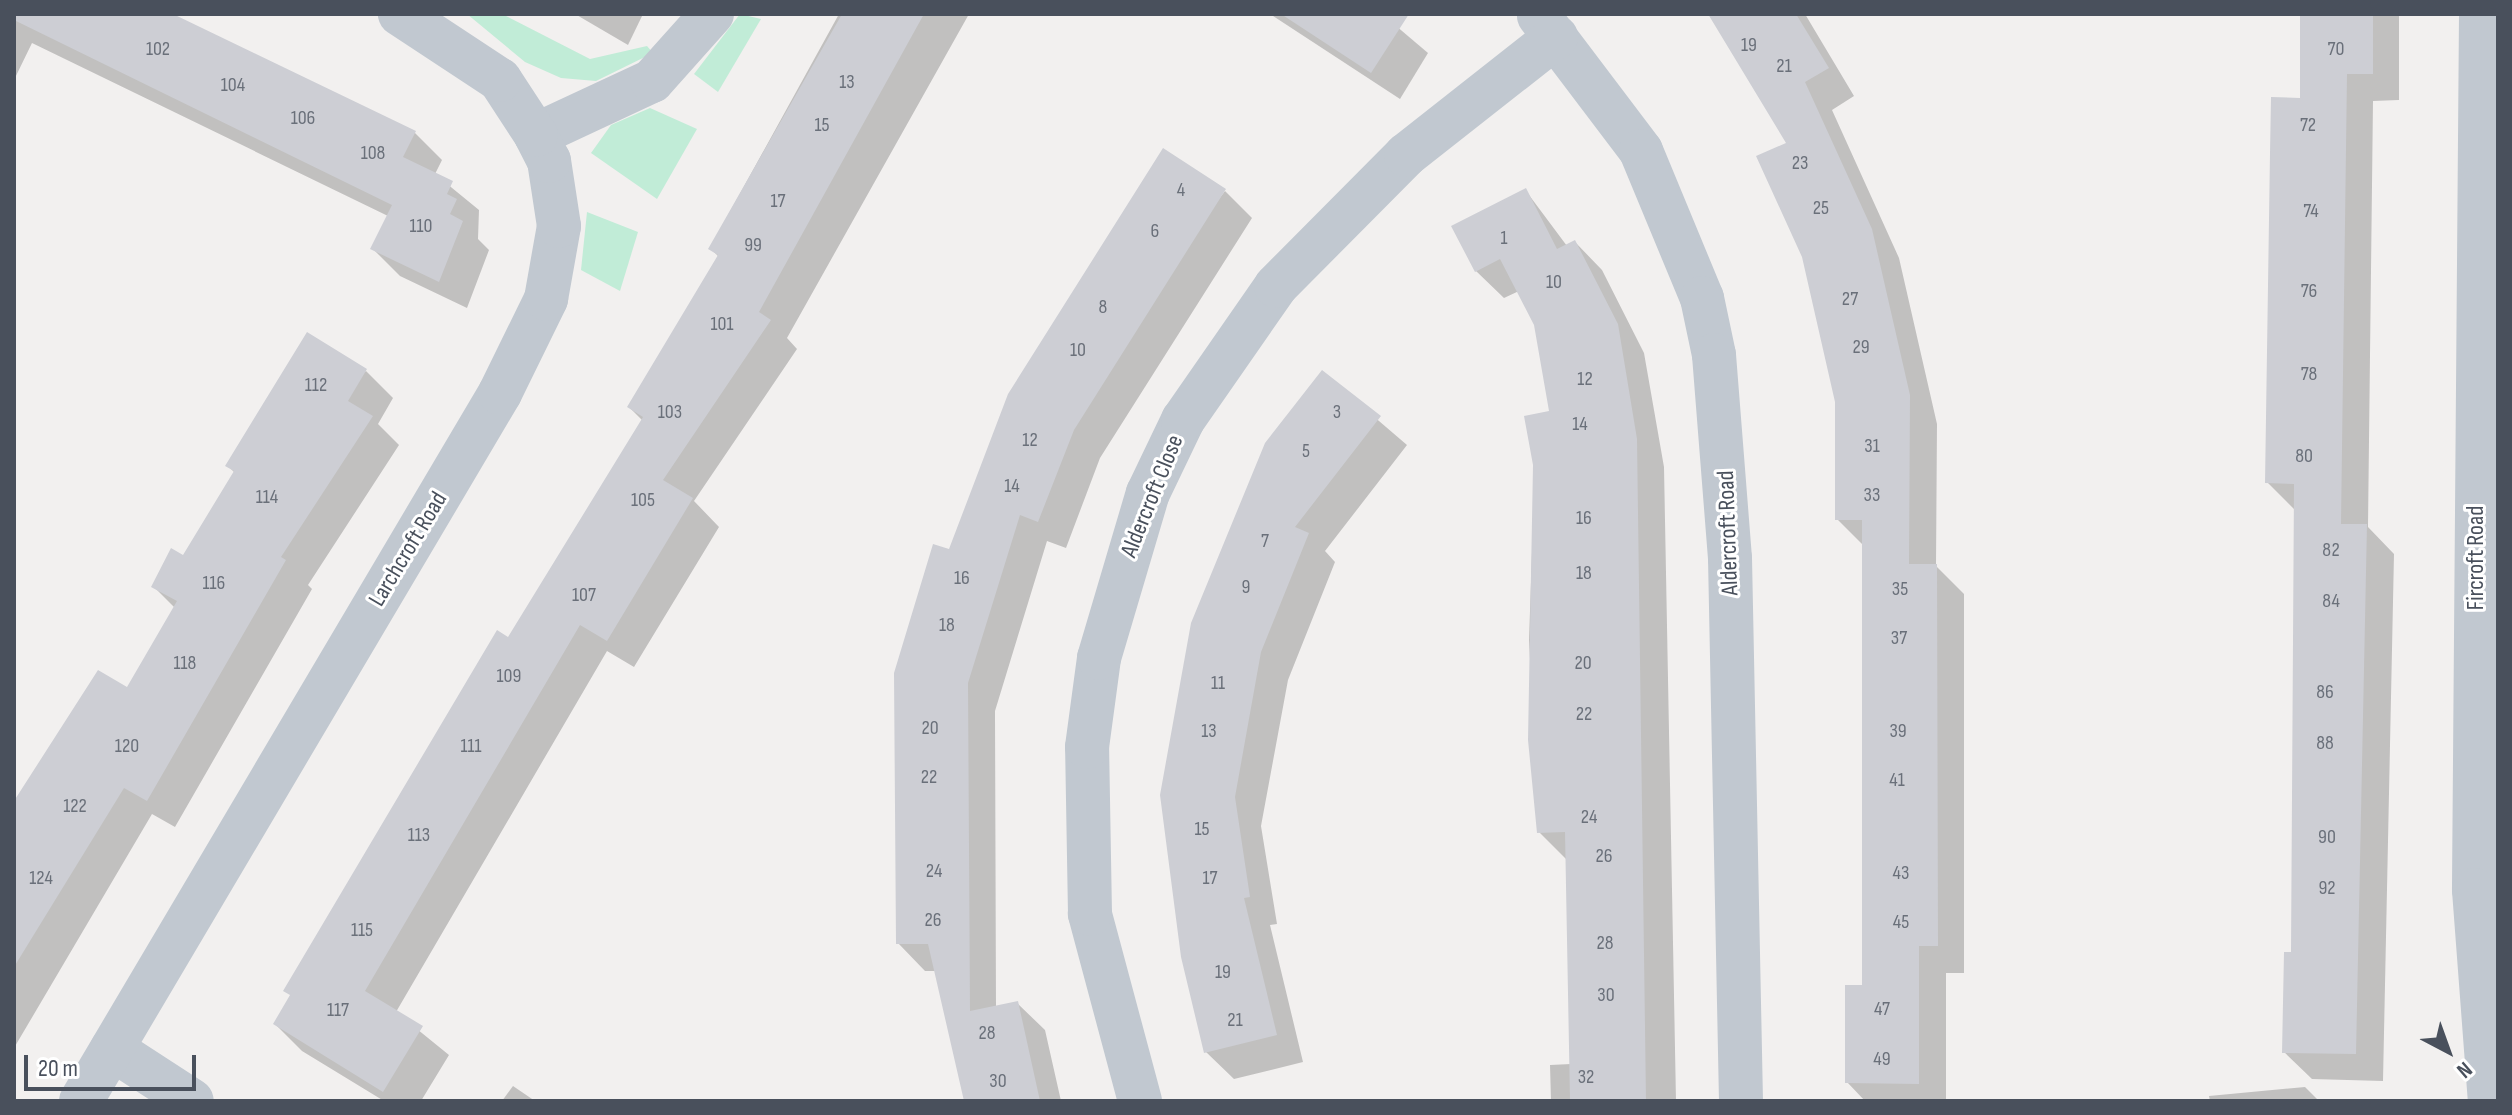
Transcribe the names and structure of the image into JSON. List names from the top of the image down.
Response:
{
  "streets": {
    "street": [
      "Aldercroft Close",
      "Aldercroft Road",
      "Larchcroft Road",
      "Fircroft Road"
    ]
  },
  "crossings": [
    ["Aldercroft Close", "Aldercroft Road"]
  ],
  "house_numbers": [
    "19",
    "102",
    "70",
    "21",
    "13",
    "104",
    "106",
    "15",
    "72",
    "108",
    "23",
    "4",
    "17",
    "25",
    "74",
    "110",
    "6",
    "1",
    "99",
    "10",
    "76",
    "27",
    "8",
    "101",
    "29",
    "10",
    "78",
    "12",
    "112",
    "103",
    "3",
    "14",
    "12",
    "31",
    "5",
    "80",
    "14",
    "33",
    "114",
    "105",
    "16",
    "7",
    "82",
    "18",
    "16",
    "116",
    "9",
    "35",
    "107",
    "84",
    "18",
    "37",
    "118",
    "20",
    "109",
    "11",
    "86",
    "22",
    "20",
    "13",
    "39",
    "88",
    "120",
    "111",
    "22",
    "41",
    "122",
    "24",
    "15",
    "113",
    "90",
    "26",
    "24",
    "43",
    "124",
    "17",
    "92",
    "26",
    "45",
    "115",
    "28",
    "19",
    "30",
    "47",
    "117",
    "21",
    "28",
    "49",
    "32",
    "30"
  ],
  "scale_bar": "20 m",
  "north": "bottom right"
}
